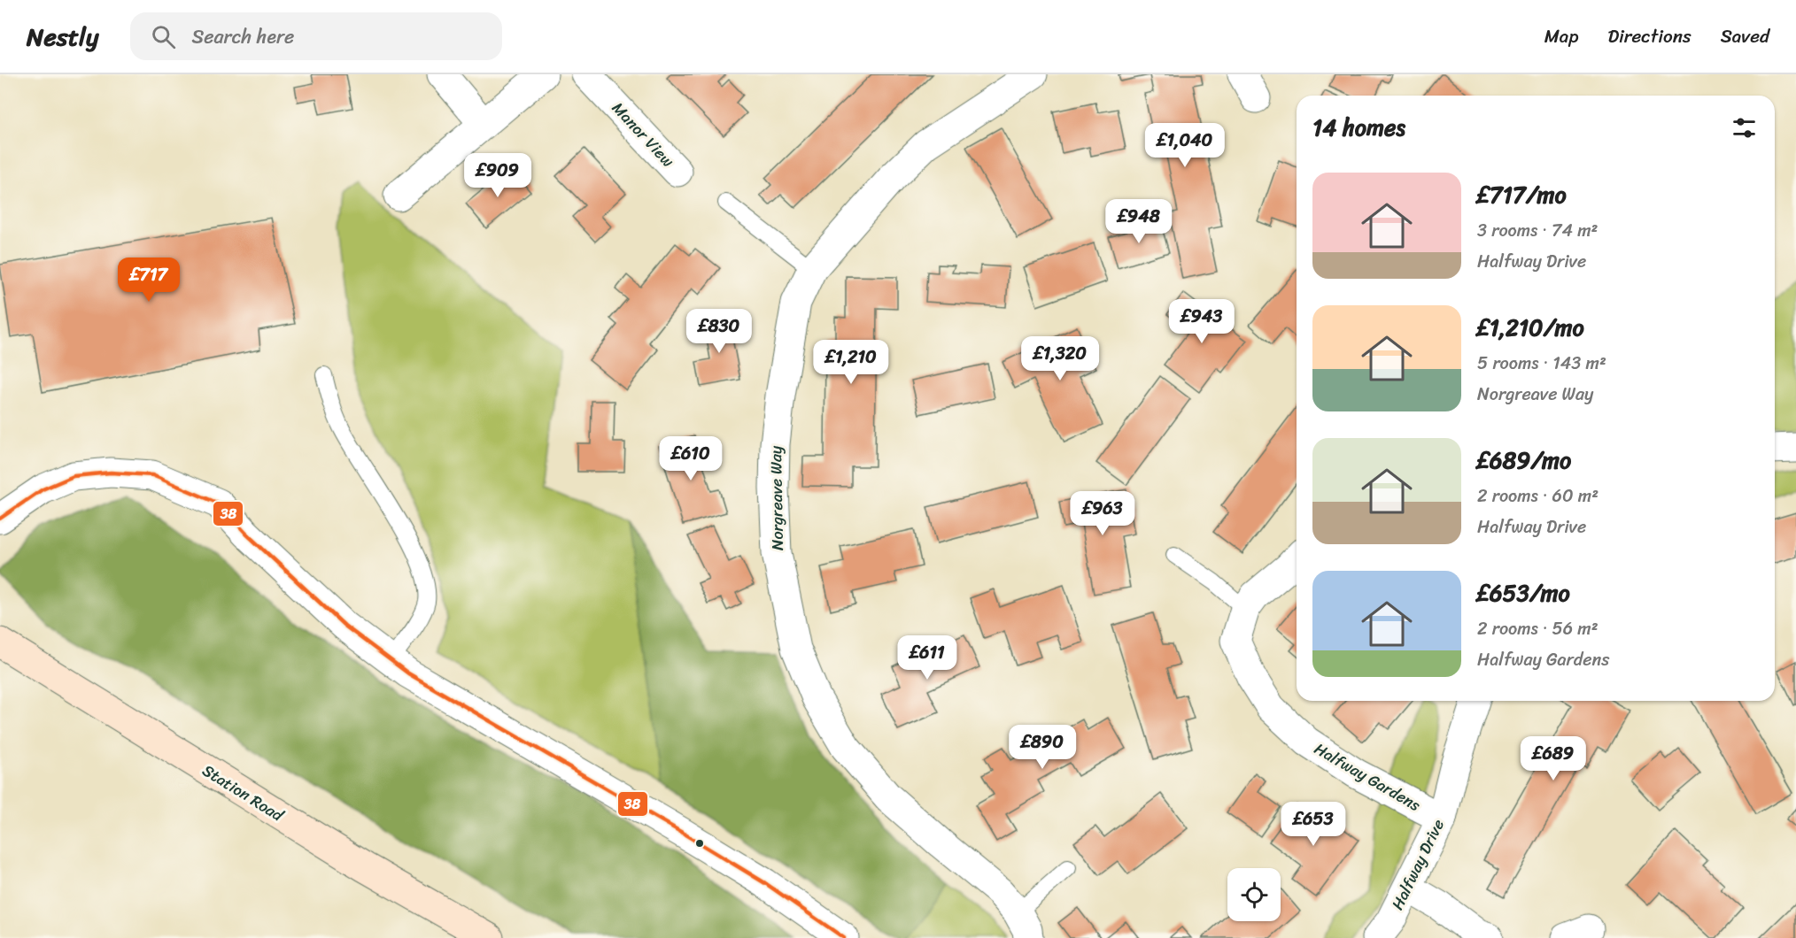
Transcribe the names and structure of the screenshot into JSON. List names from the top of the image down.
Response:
{
  "streets": {
    "main road": ["Station Road"],
    "street": [
      "Manor View",
      "Norgreave Way",
      "Halfway Gardens",
      "Halfway Drive"
    ]
  },
  "crossings": [
    ["Halfway Gardens", "Halfway Drive"]
  ],
  "lines": ["transit line 38"],
  "page": {
    "header": "Nestly",
    "search": "Search here",
    "nav": ["Map", "Directions", "Saved"],
    "heading": "14 homes",
    "price": [
      "£1,040",
      "£909",
      "£948",
      "£717",
      "£943",
      "£830",
      "£1,320",
      "£1,210",
      "£610",
      "£963",
      "£611",
      "£890",
      "£689",
      "£653"
    ],
    "list": [
      {
        "name": "£717/mo",
        "note": "3 rooms · 74 m² · Halfway Drive"
      },
      {
        "name": "£1,210/mo",
        "note": "5 rooms · 143 m² · Norgreave Way"
      },
      {
        "name": "£689/mo",
        "note": "2 rooms · 60 m² · Halfway Drive"
      },
      {
        "name": "£653/mo",
        "note": "2 rooms · 56 m² · Halfway Gardens"
      }
    ]
  }
}
